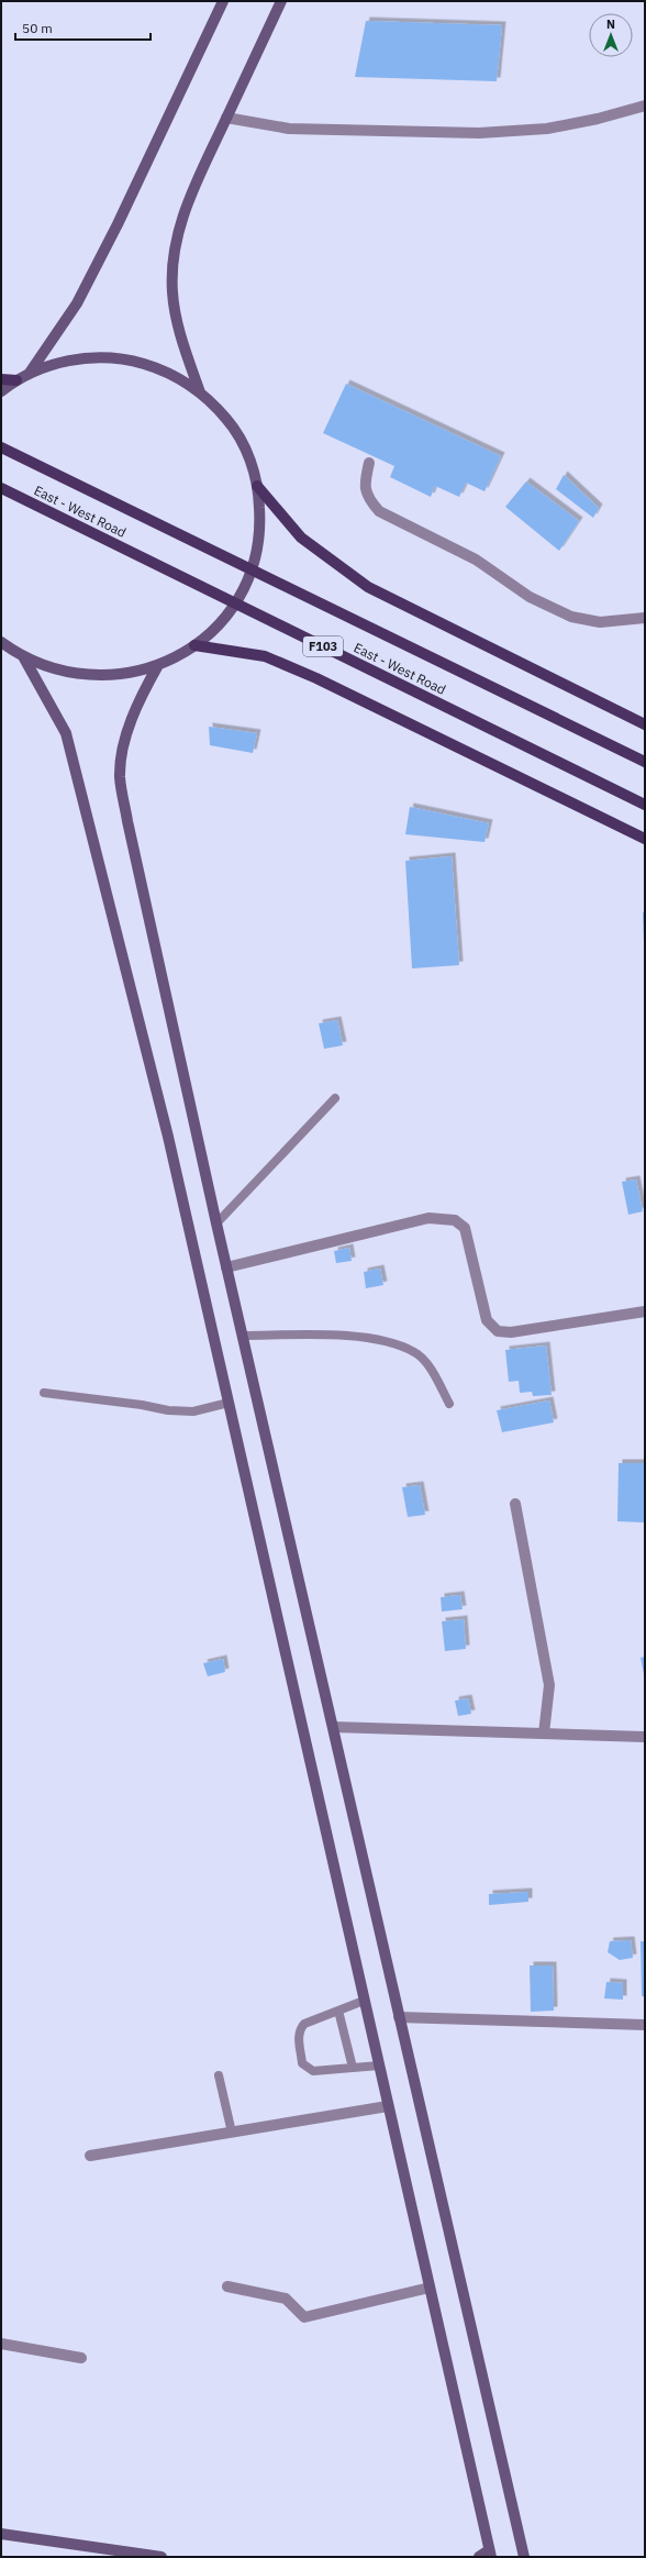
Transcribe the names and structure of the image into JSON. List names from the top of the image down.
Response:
{
  "streets": {
    "main road": ["East - West Road", "F103"]
  },
  "scale_bar": "50 m",
  "north": "top"
}
